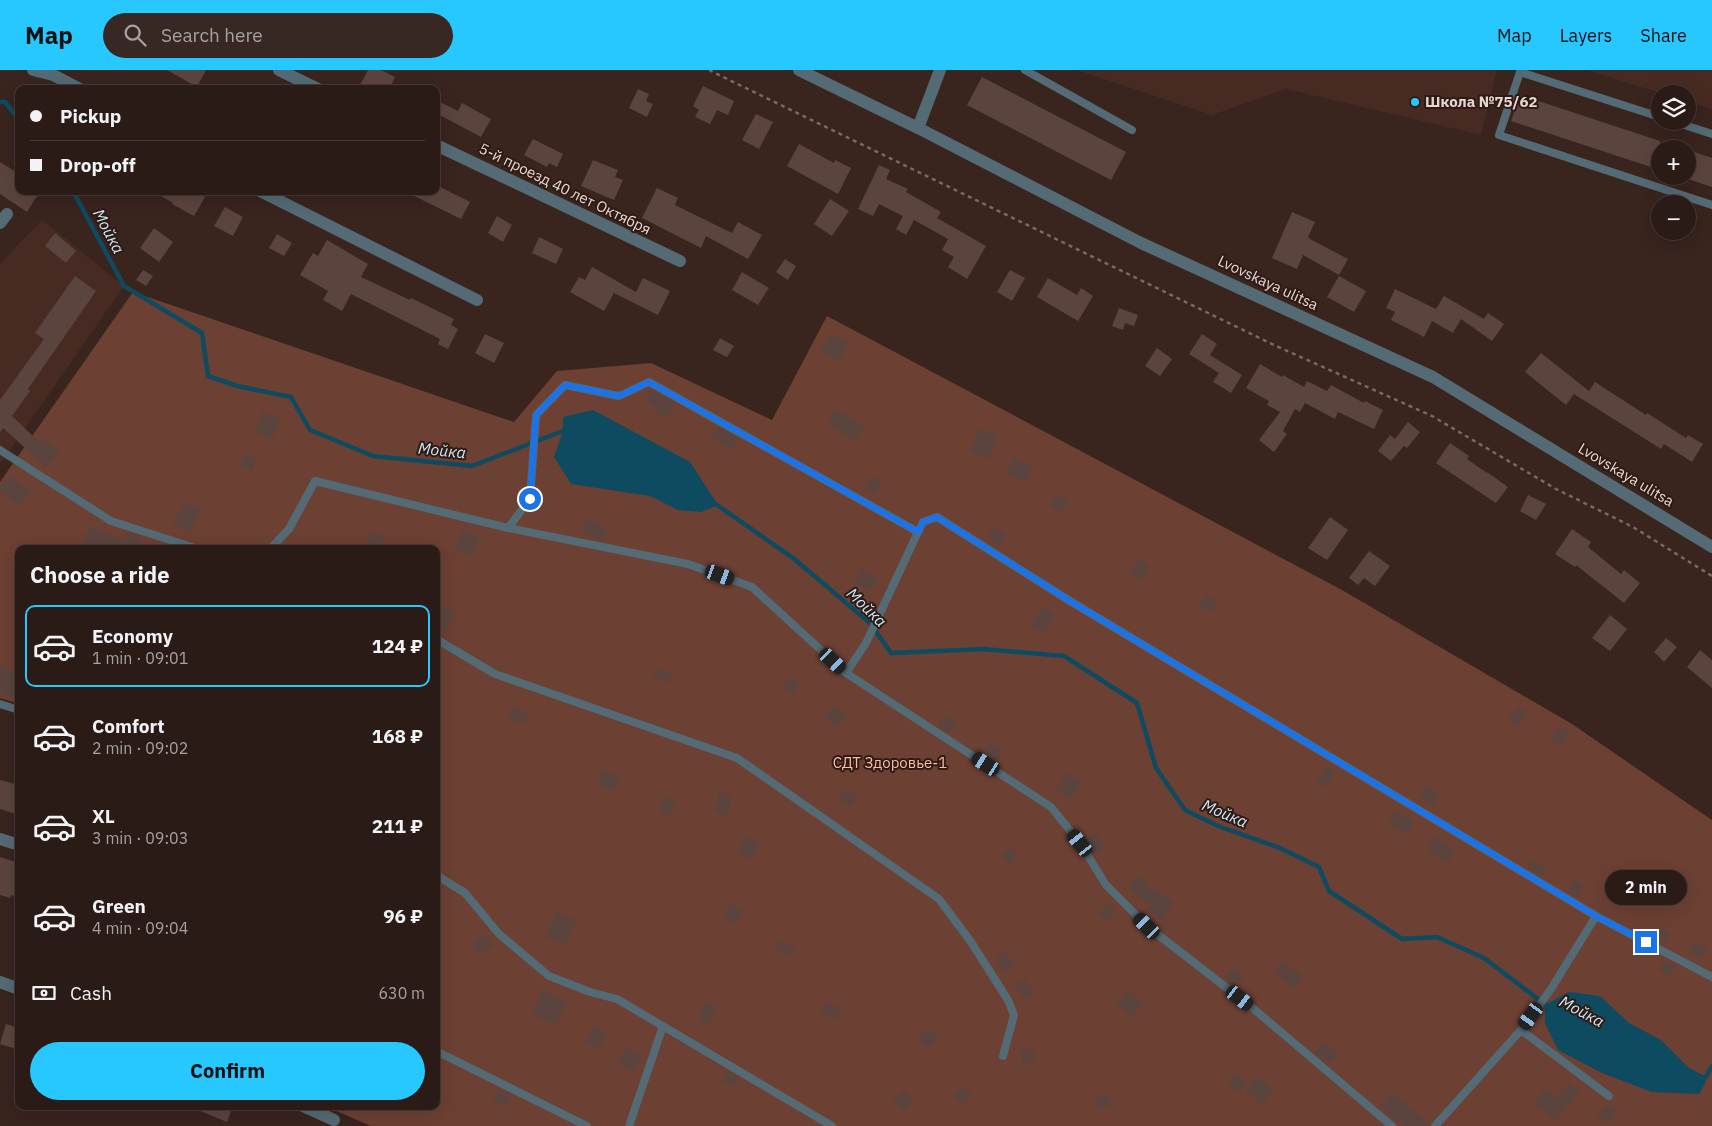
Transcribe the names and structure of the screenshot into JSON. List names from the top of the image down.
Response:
{
  "streets": {
    "street": ["5-й проезд 40 лет Октября", "Lvovskaya ulitsa"]
  },
  "water": ["Мойка"],
  "parks": ["СДТ Здоровье-1"],
  "places": ["Школа №75/62"],
  "page": {
    "header": "Map",
    "search": "Search here",
    "nav": ["Map", "Layers", "Share"],
    "map_buttons": ["+", "−"],
    "banner": ["Pickup", "Drop-off"],
    "heading": "Choose a ride",
    "list": [
      {
        "name": "Economy",
        "note": "1 min · 09:01",
        "value": "124 ₽"
      },
      {
        "name": "Comfort",
        "note": "2 min · 09:02",
        "value": "168 ₽"
      },
      {
        "name": "XL",
        "note": "3 min · 09:03",
        "value": "211 ₽"
      },
      {
        "name": "Green",
        "note": "4 min · 09:04",
        "value": "96 ₽"
      }
    ],
    "bubble": "2 min",
    "pay": ["Cash", "630 m"],
    "buttons": "Confirm"
  }
}
